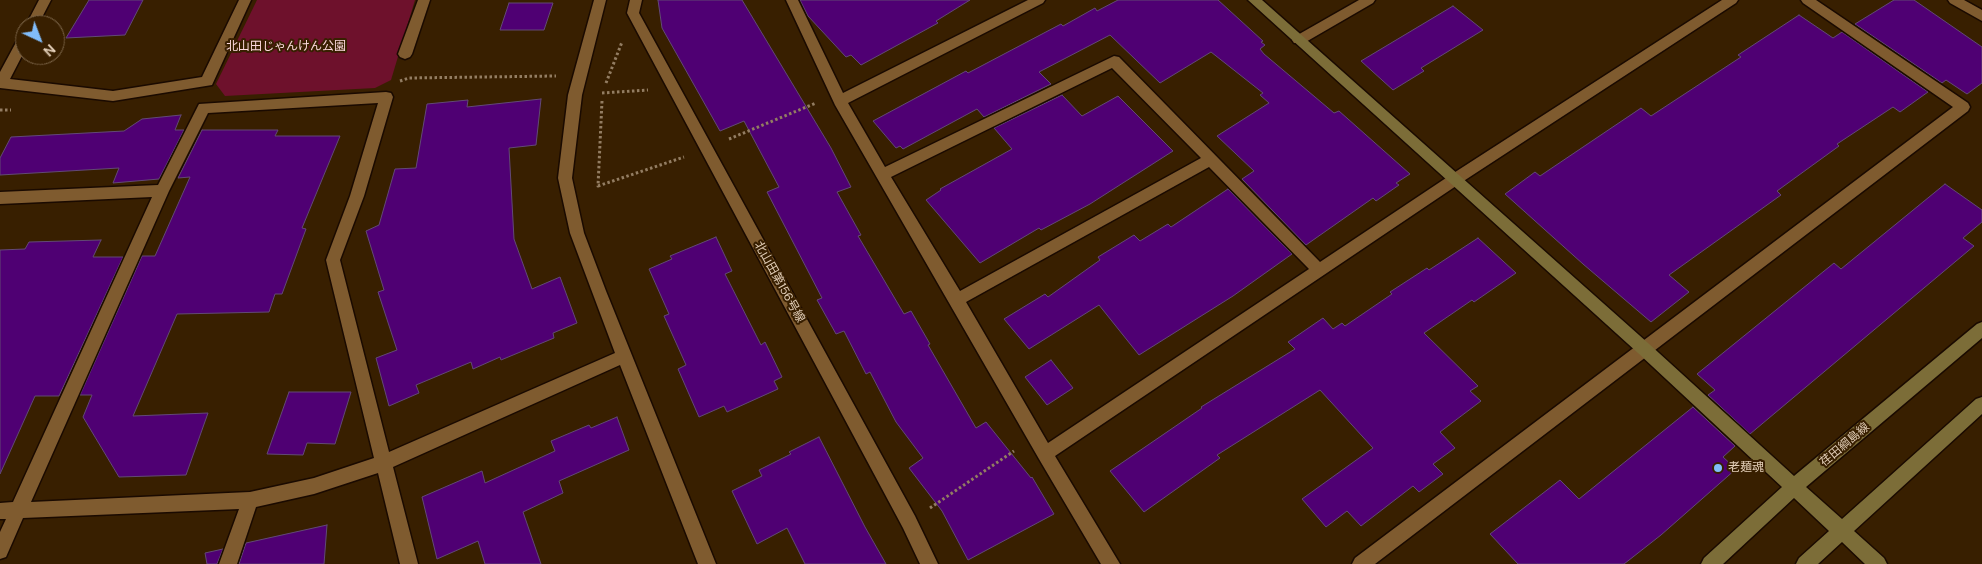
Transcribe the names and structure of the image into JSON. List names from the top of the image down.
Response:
{
  "streets": {
    "street": ["北山田第156号線", "荏田綱島線"]
  },
  "parks": ["北山田じゃんけん公園"],
  "places": ["老麺魂"],
  "north": "bottom right"
}
